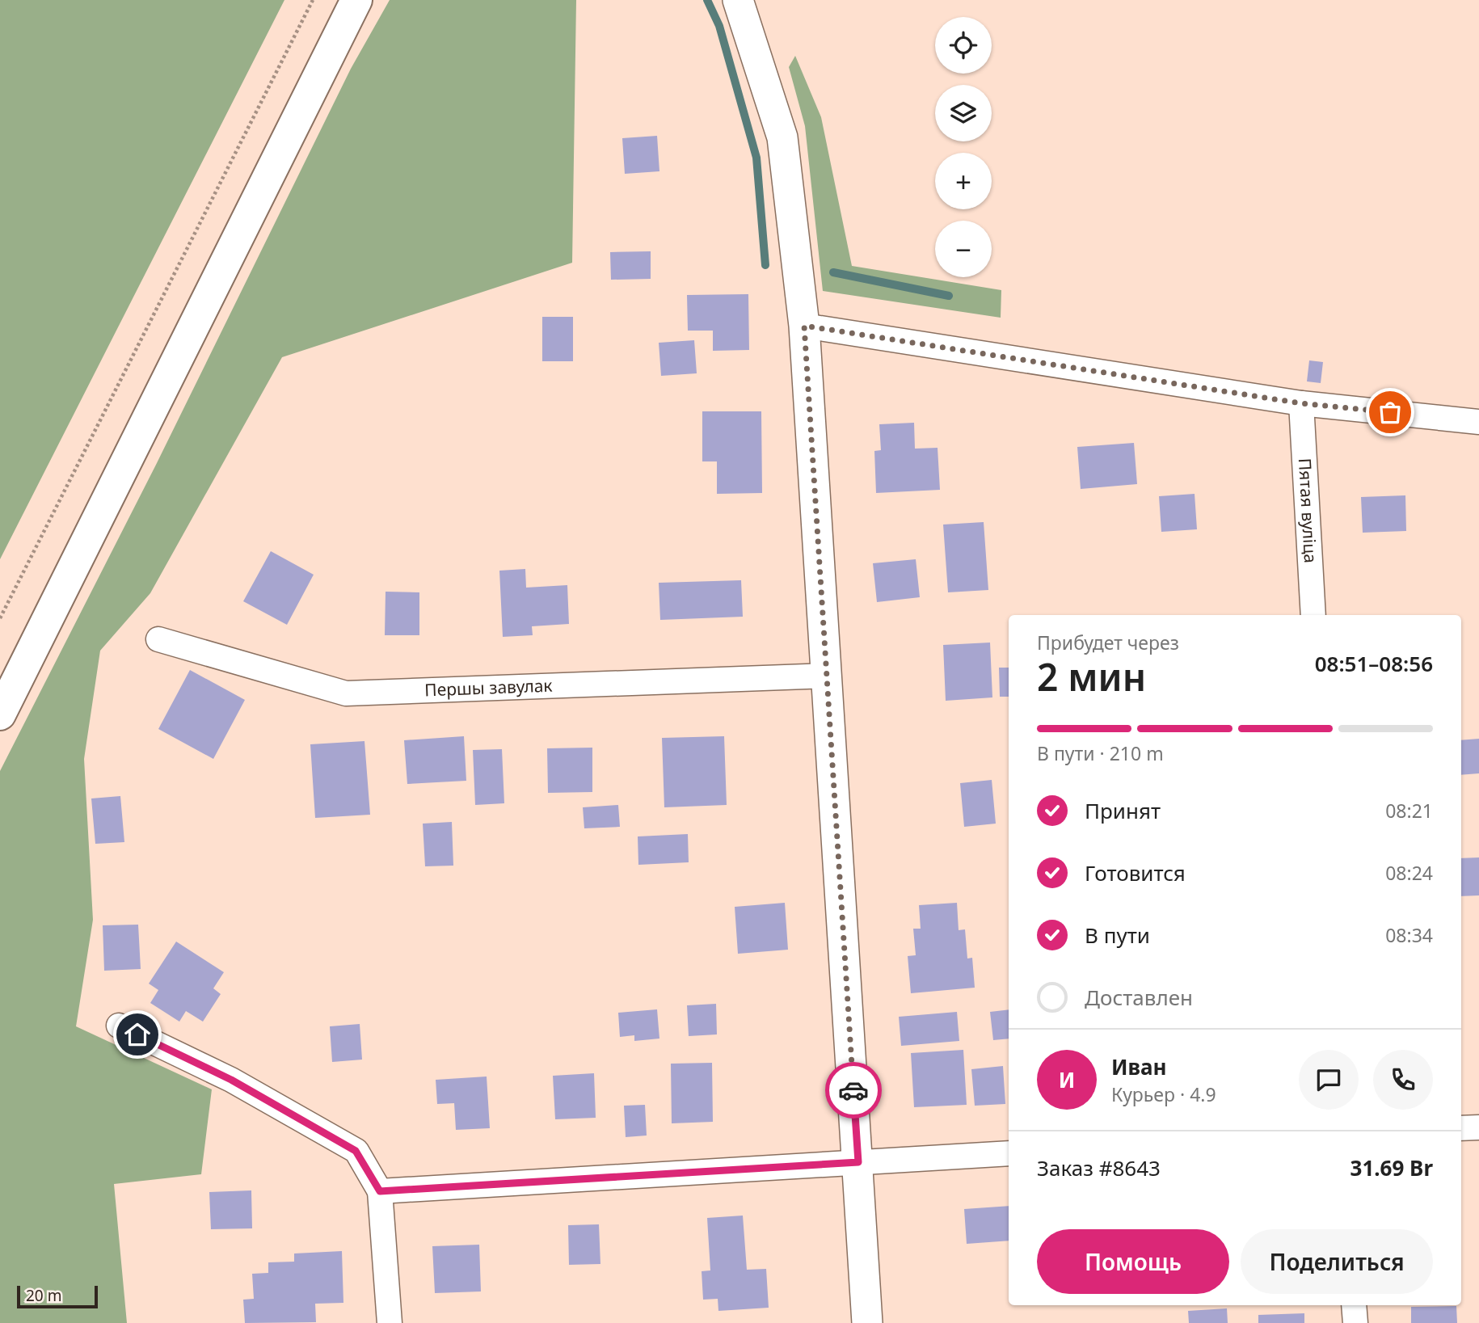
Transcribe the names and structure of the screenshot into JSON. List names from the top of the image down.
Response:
{
  "streets": {
    "street": ["Пятая вуліца", "Першы завулак"]
  },
  "scale_bar": "20 m",
  "page": {
    "map_buttons": ["+", "−"],
    "heading": ["2 мин", "Прибудет через", "08:51–08:56"],
    "panel": [
      "Иван",
      "Курьер · 4.9",
      "Заказ #8643",
      "31.69 Br"
    ],
    "bar": "В пути · 210 m",
    "list": [
      ["Принят", "08:21"],
      ["Готовится", "08:24"],
      ["В пути", "08:34"],
      "Доставлен"
    ],
    "round": "И",
    "buttons": ["Помощь", "Поделиться"],
    "scale": "20 m"
  }
}
